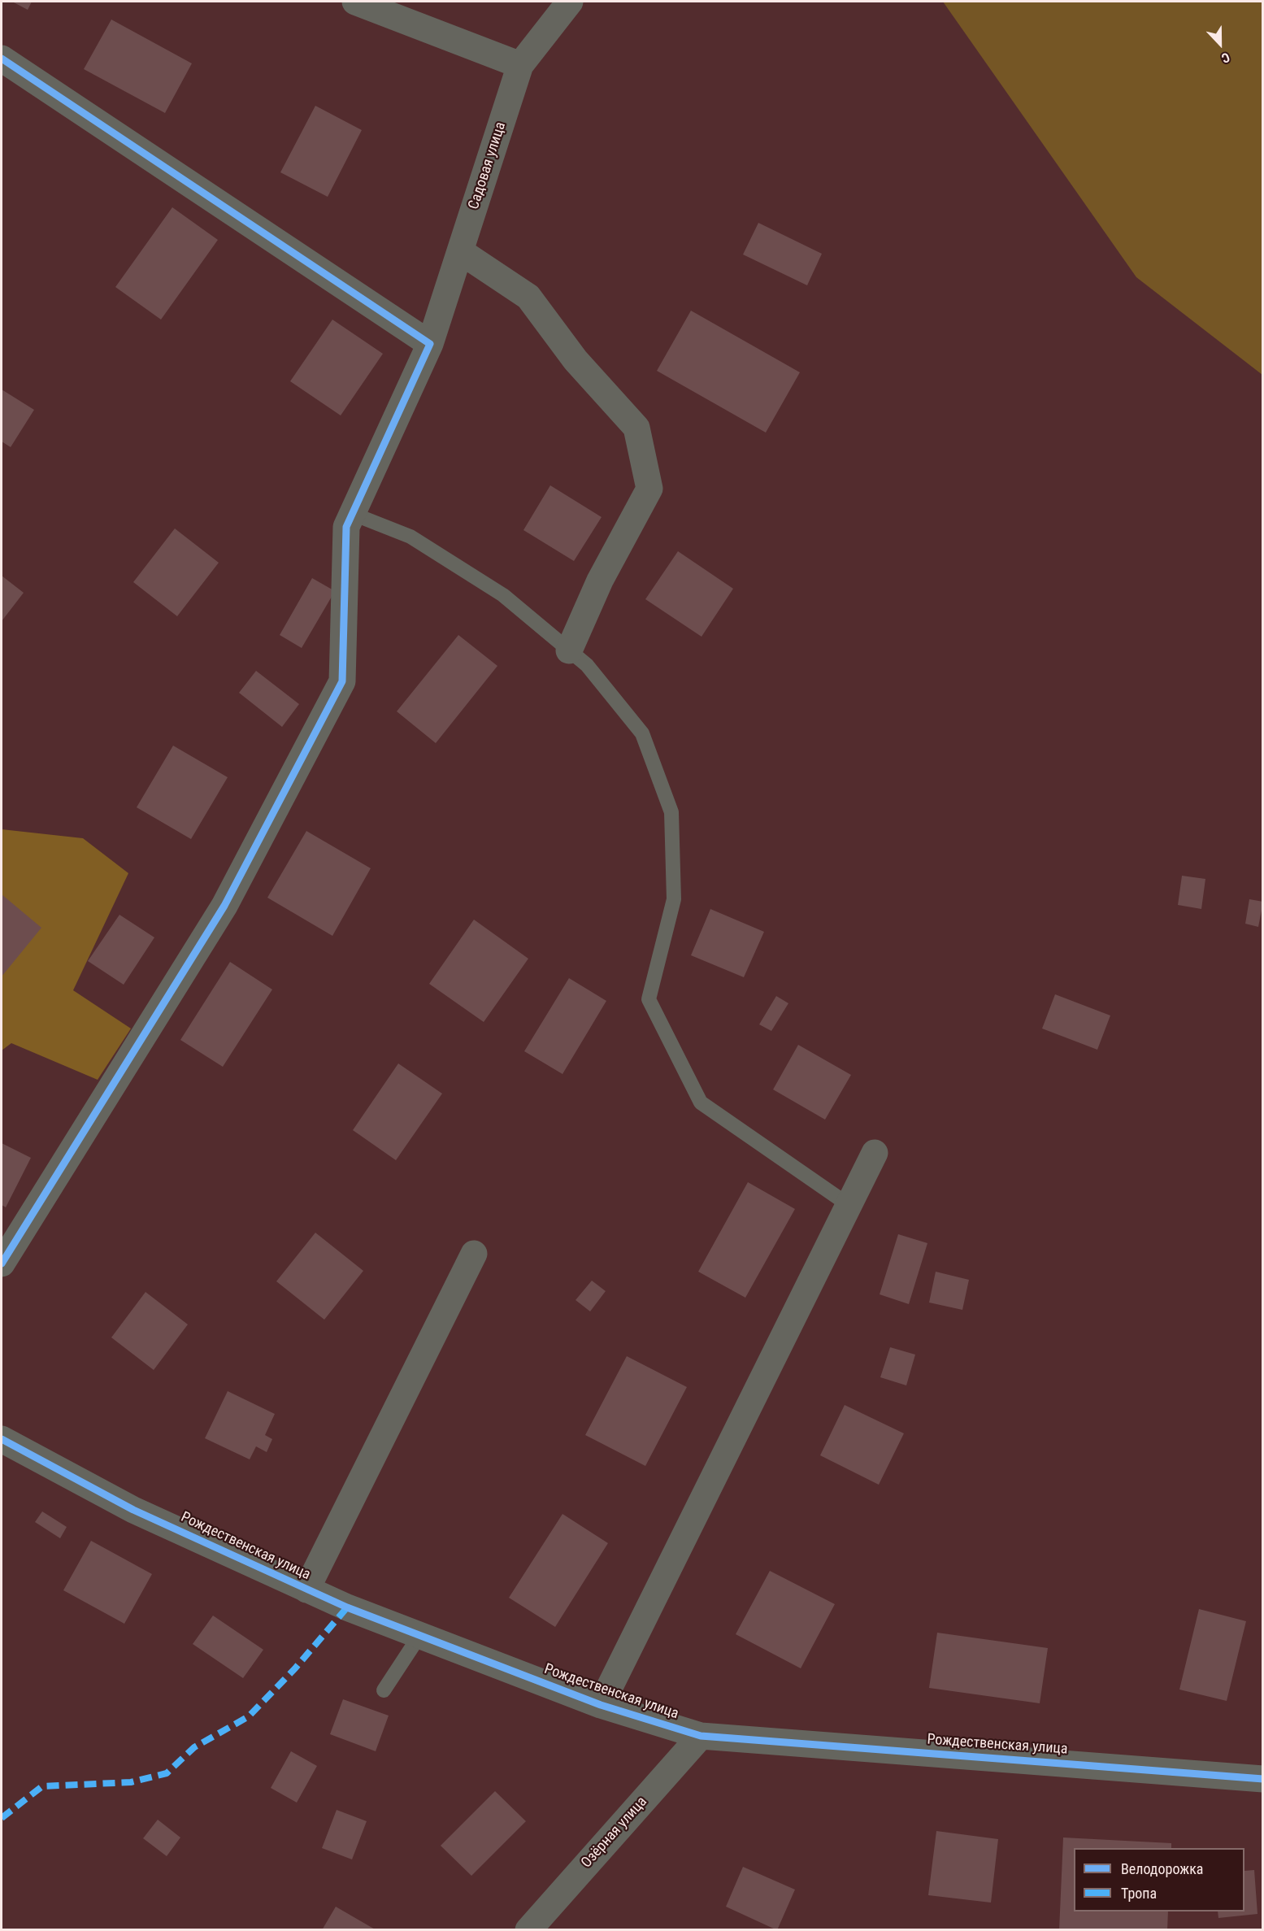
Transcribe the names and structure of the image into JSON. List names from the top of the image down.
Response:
{
  "streets": {
    "street": ["Садовая улица", "Рождественская улица", "Озёрная улица"]
  },
  "crossings": [
    ["Рождественская улица", "Озёрная улица"]
  ],
  "legend": ["Велодорожка", "Тропа"],
  "north": "bottom"
}
